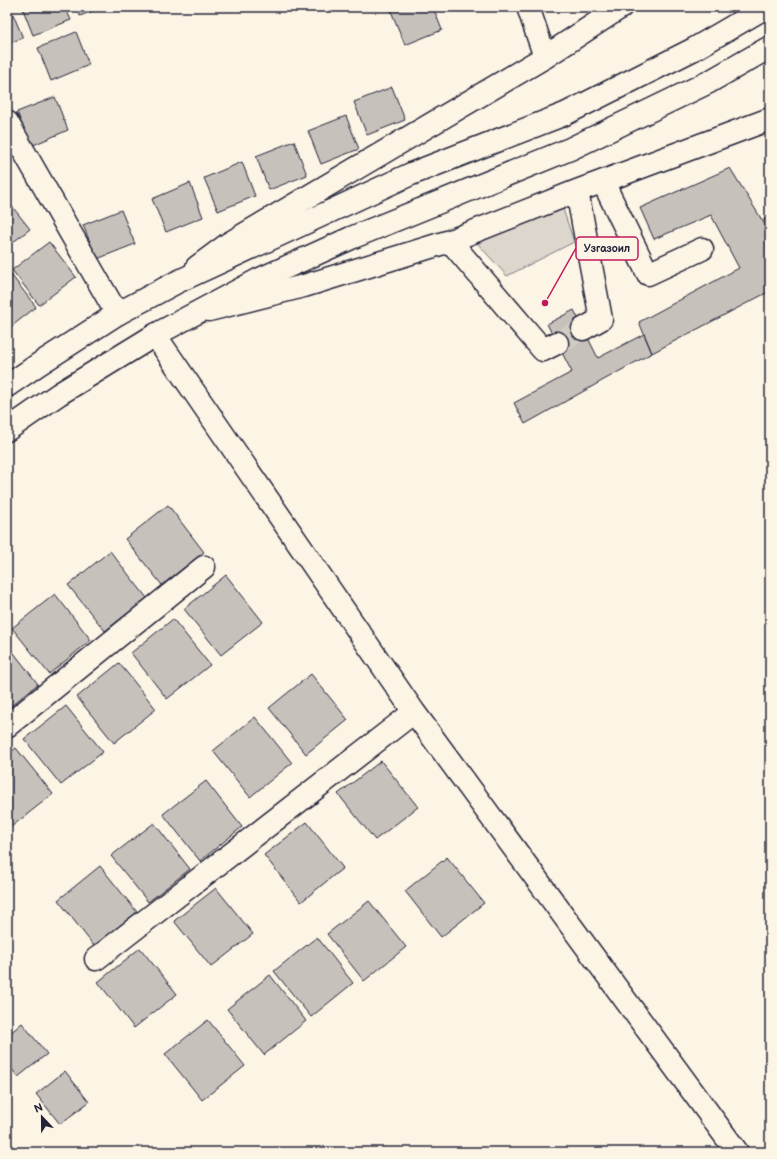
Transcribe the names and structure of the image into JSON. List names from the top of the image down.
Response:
{
  "places": ["Узгазоил"],
  "north": "top"
}
